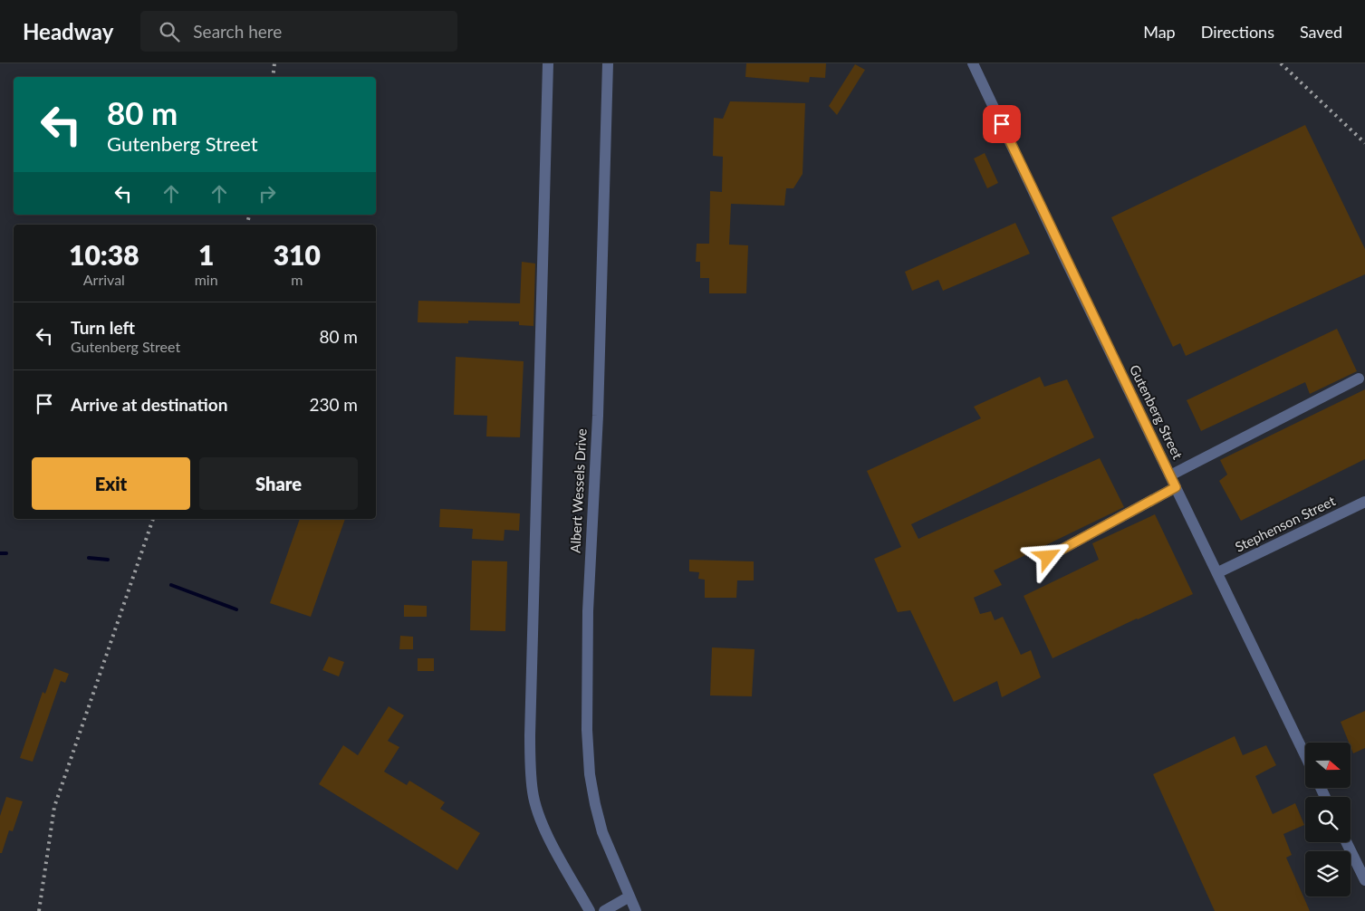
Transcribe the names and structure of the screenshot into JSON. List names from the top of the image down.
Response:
{
  "streets": {
    "street": ["Gutenberg Street", "Albert Wessels Drive", "Stephenson Street"]
  },
  "crossings": [
    ["Gutenberg Street", "Stephenson Street"]
  ],
  "north": "right",
  "page": {
    "header": "Headway",
    "search": "Search here",
    "nav": ["Map", "Directions", "Saved"],
    "turn": ["80 m", "Gutenberg Street"],
    "eta": [
      "10:38",
      "Arrival",
      "1",
      "min",
      "310",
      "m"
    ],
    "list": [
      {
        "name": "Turn left",
        "note": "Gutenberg Street",
        "value": "80 m"
      },
      {
        "name": "Arrive at destination",
        "value": "230 m"
      }
    ],
    "buttons": ["Exit", "Share"]
  }
}
